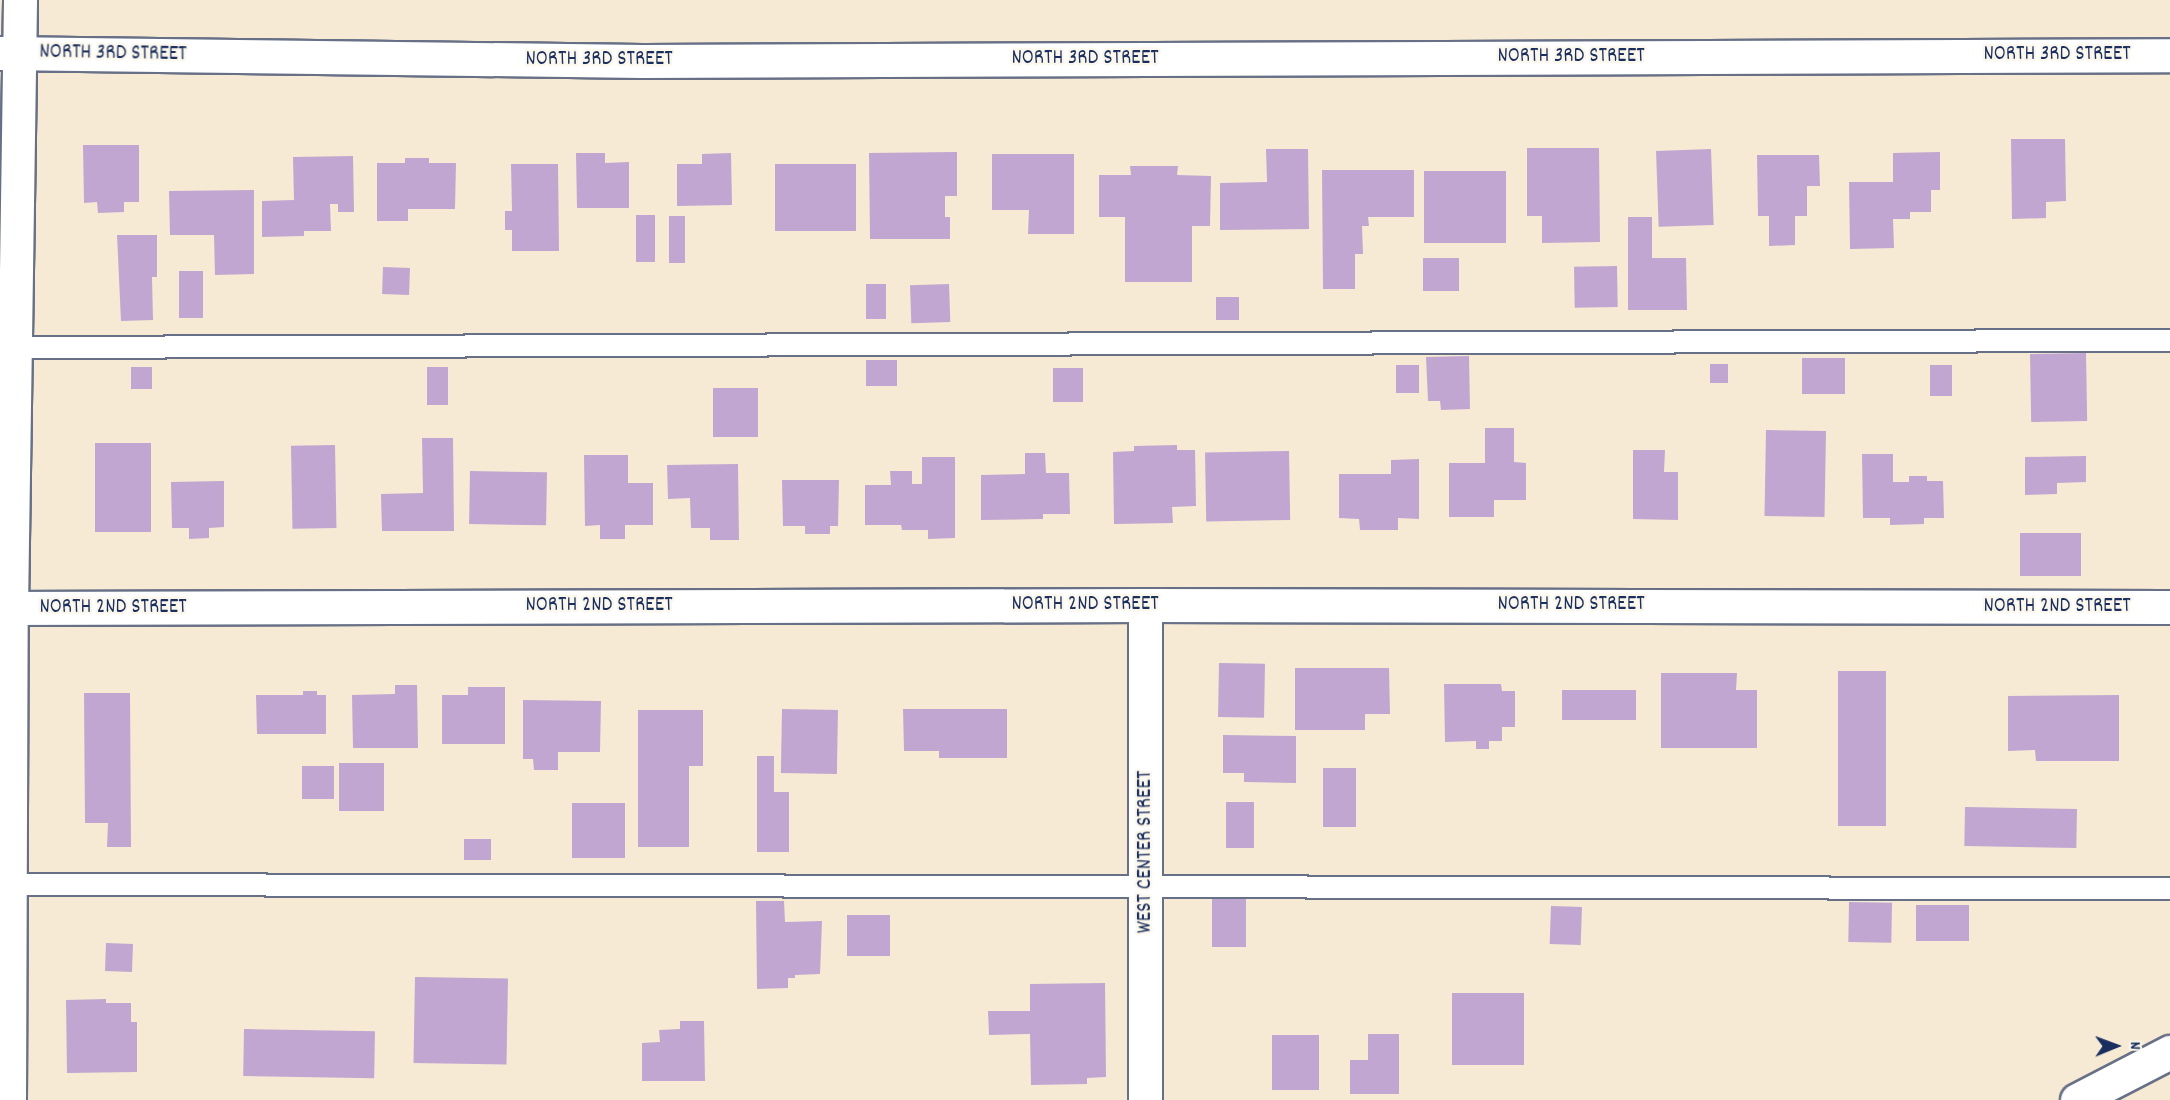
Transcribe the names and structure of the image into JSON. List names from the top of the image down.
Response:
{
  "streets": {
    "street": ["NORTH 3RD STREET", "NORTH 2ND STREET", "WEST CENTER STREET"]
  },
  "crossings": [
    ["NORTH 2ND STREET", "WEST CENTER STREET"]
  ],
  "north": "right"
}
